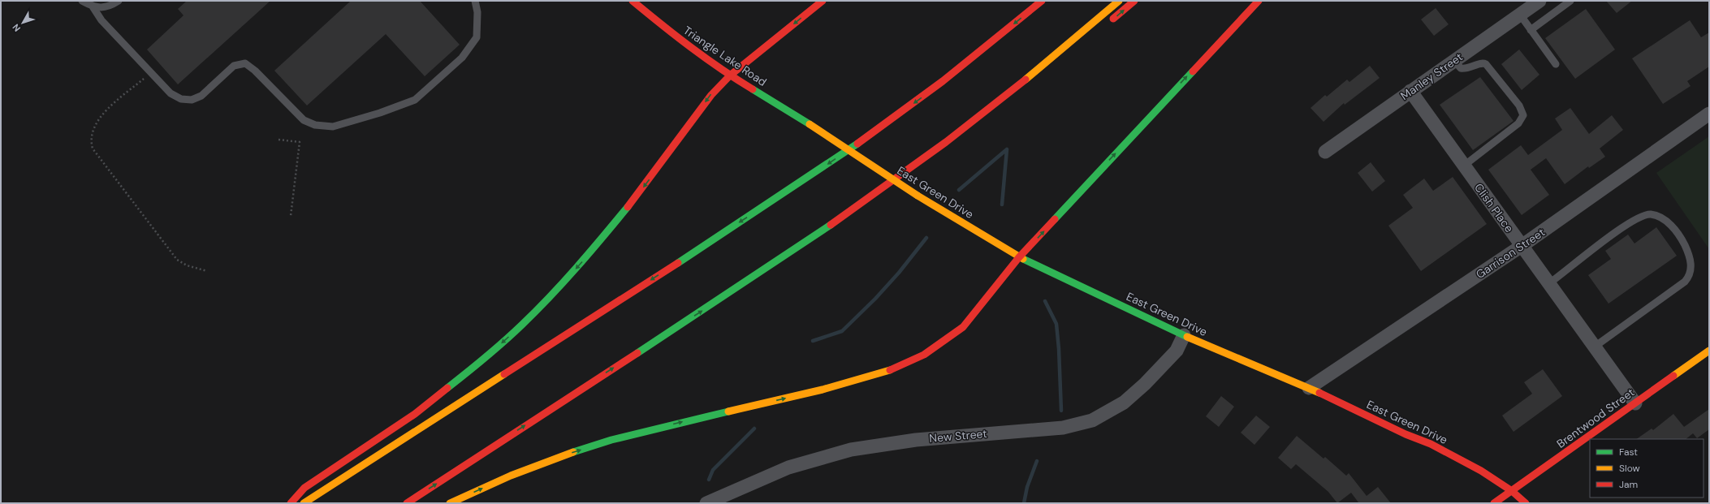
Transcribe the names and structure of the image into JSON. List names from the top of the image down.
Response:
{
  "streets": {
    "main road": ["Triangle Lake Road", "East Green Drive", "Brentwood Street"],
    "street": [
      "Manley Street",
      "Clish Place",
      "Garrison Street",
      "New Street"
    ]
  },
  "crossings": [
    ["Triangle Lake Road", "East Green Drive"],
    ["Manley Street", "Clish Place"],
    ["East Green Drive", "Garrison Street"],
    ["East Green Drive", "Brentwood Street"],
    ["East Green Drive", "New Street"],
    ["Clish Place", "Garrison Street"],
    ["Clish Place", "Brentwood Street"]
  ],
  "legend": ["Fast", "Slow", "Jam"],
  "north": "bottom left"
}
